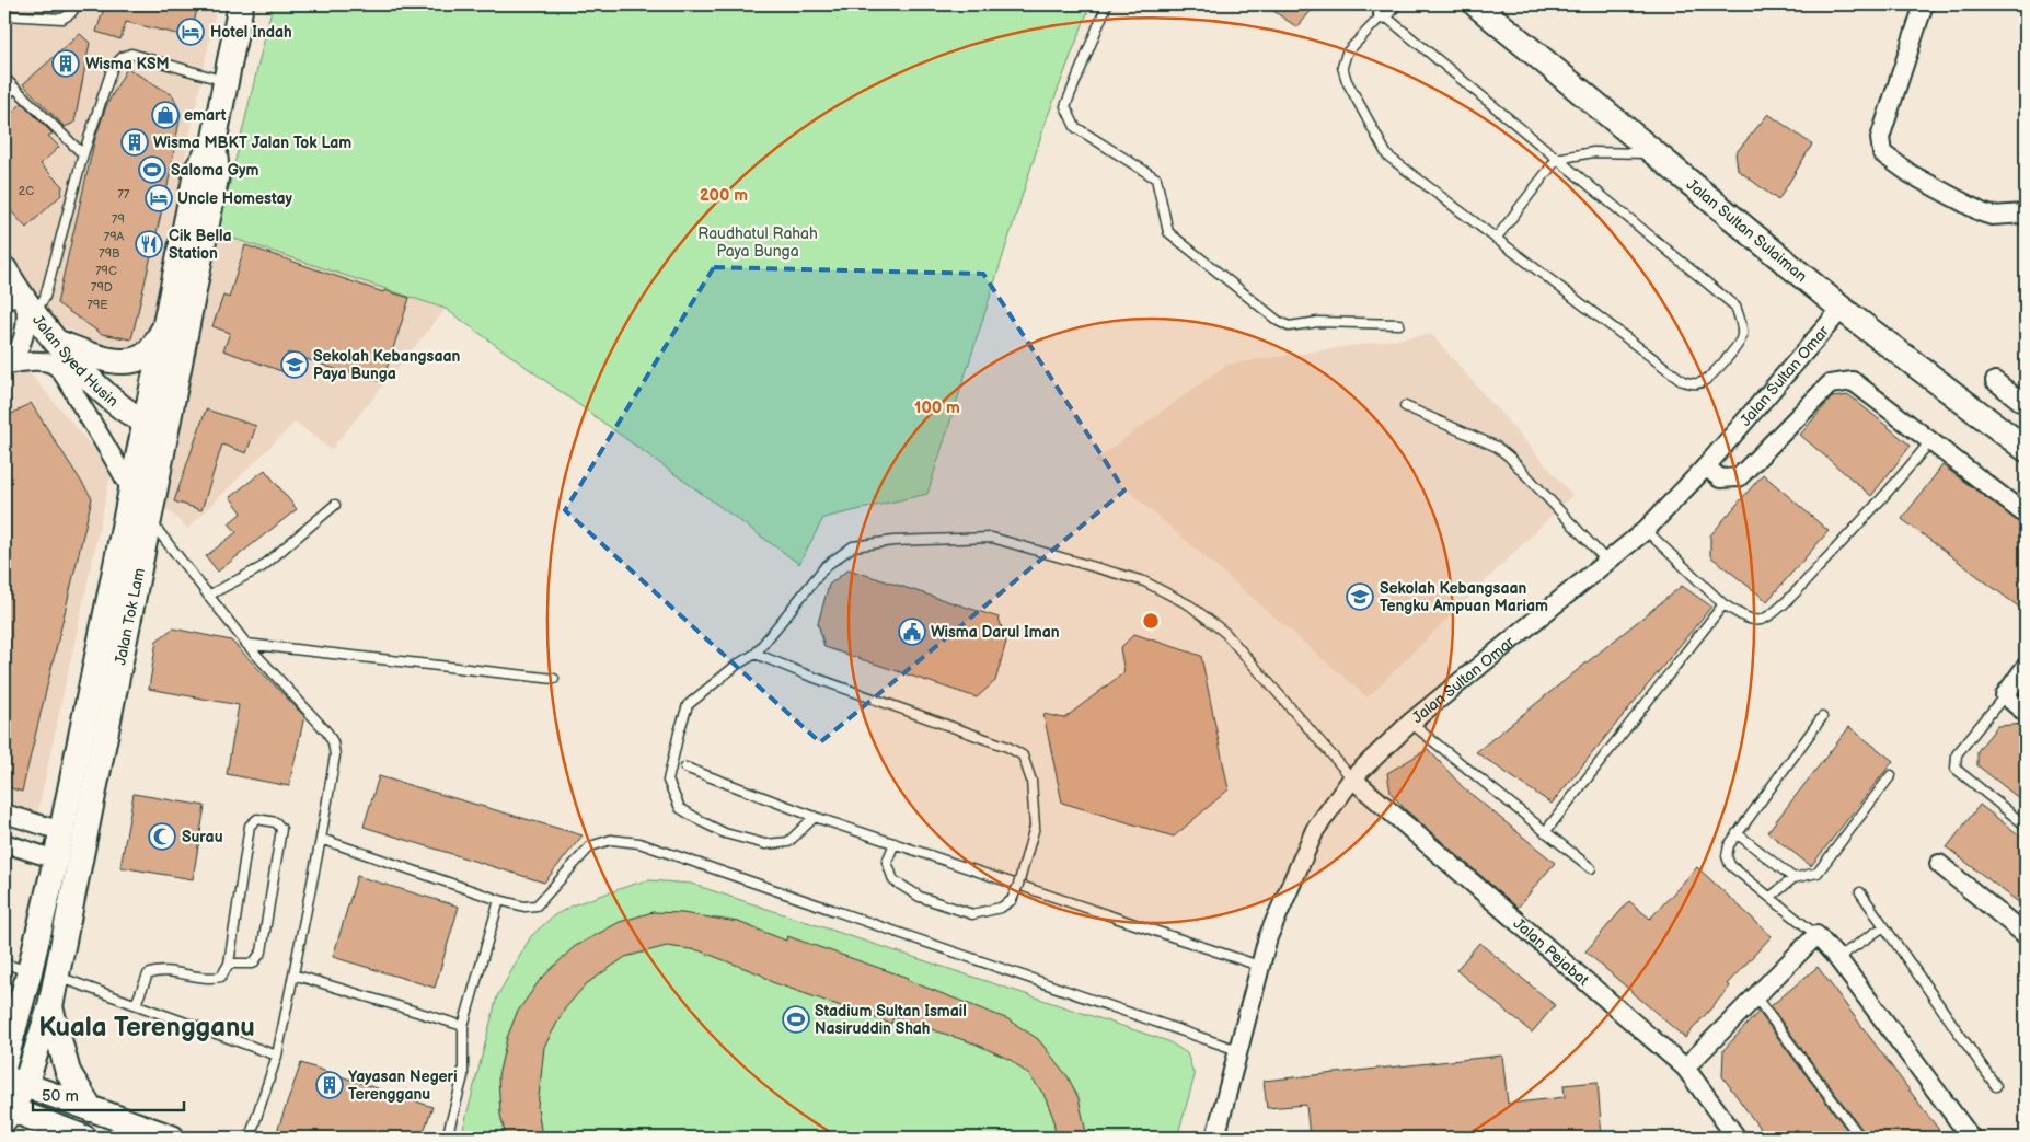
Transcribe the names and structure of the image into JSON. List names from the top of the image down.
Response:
{
  "streets": {
    "street": [
      "Jalan Sultan Sulaiman",
      "Jalan Syed Husin",
      "Jalan Sultan Omar",
      "Jalan Tok Lam",
      "Jalan Pejabat"
    ]
  },
  "crossings": [
    ["Jalan Sultan Sulaiman", "Jalan Sultan Omar"],
    ["Jalan Syed Husin", "Jalan Tok Lam"],
    ["Jalan Sultan Omar", "Jalan Pejabat"]
  ],
  "districts": ["Kuala Terengganu"],
  "parks": ["Raudhatul Rahah Paya Bunga"],
  "places": {
    "hotel": ["Hotel Indah", "Uncle Homestay"],
    "building": ["Wisma KSM", "Wisma MBKT Jalan Tok Lam", "Yayasan Negeri Terengganu"],
    "shop": ["emart"],
    "sports": ["Saloma Gym", "Stadium Sultan Ismail Nasiruddin Shah"],
    "restaurant": ["Cik Bella Station"],
    "school or university": ["Sekolah Kebangsaan Paya Bunga", "Sekolah Kebangsaan Tengku Ampuan Mariam"],
    "public building": ["Wisma Darul Iman"],
    "mosque": ["Surau"]
  },
  "house_numbers": [
    "2C",
    "77",
    "79",
    "79A",
    "79B",
    "79C",
    "79D",
    "79E"
  ],
  "scale_bar": "50 m",
  "rings": ["200 m", "100 m"]
}
